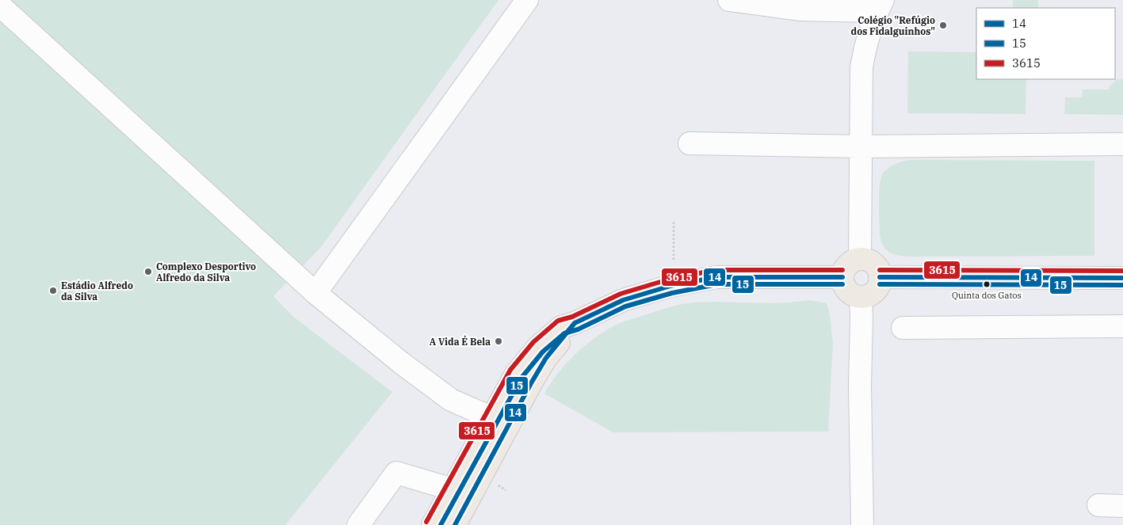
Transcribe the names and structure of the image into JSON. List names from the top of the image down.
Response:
{
  "places": [
    "Colégio \"Refúgio dos Fidalguinhos\"",
    "Complexo Desportivo Alfredo da Silva",
    "Quinta dos Gatos",
    "Estádio Alfredo da Silva",
    "A Vida É Bela"
  ],
  "lines": ["transit line 3615", "transit line 14", "transit line 15"],
  "legend": ["14", "15", "3615"]
}
